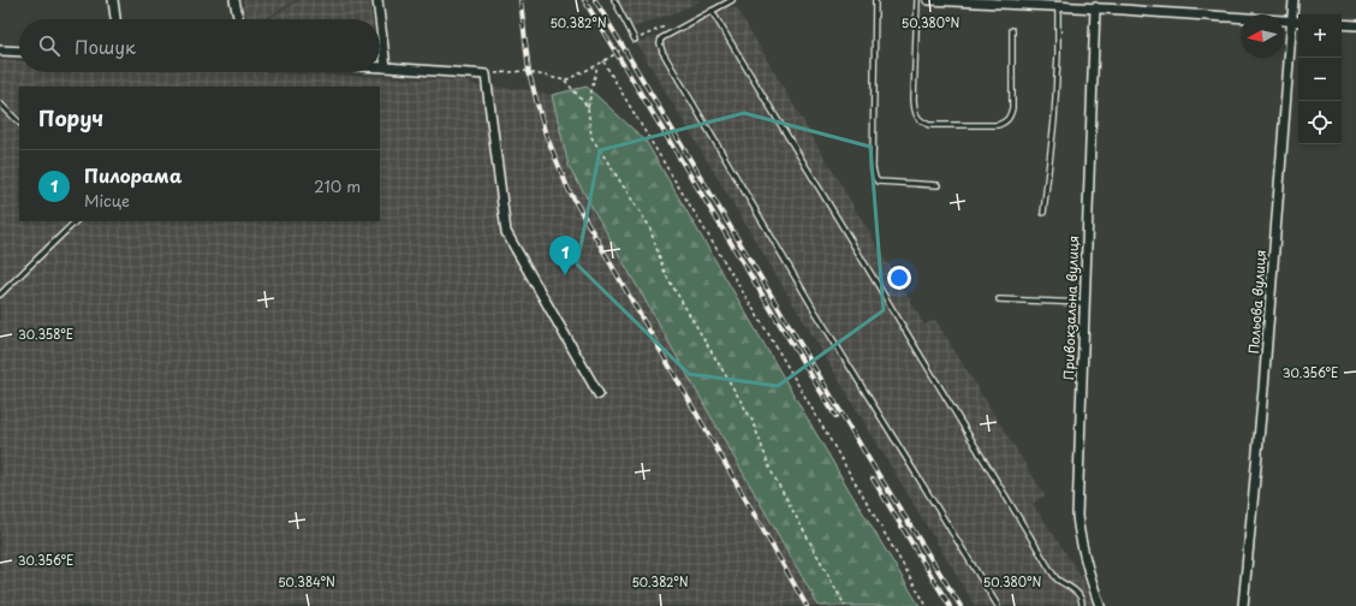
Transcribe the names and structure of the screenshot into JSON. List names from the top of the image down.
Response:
{
  "streets": {
    "street": ["Польова вулиця", "Привокзальна вулиця"]
  },
  "north": "left",
  "page": {
    "map_buttons": ["+", "−"],
    "search": "Пошук",
    "heading": "Поруч",
    "list": [
      {
        "mark": "1",
        "name": "Пилорама",
        "note": "Місце",
        "value": "210 m"
      }
    ],
    "pins": "1"
  },
  "coordinates": [
    "50.382°N",
    "50.380°N",
    "30.358°E",
    "30.356°E",
    "50.384°N"
  ]
}
